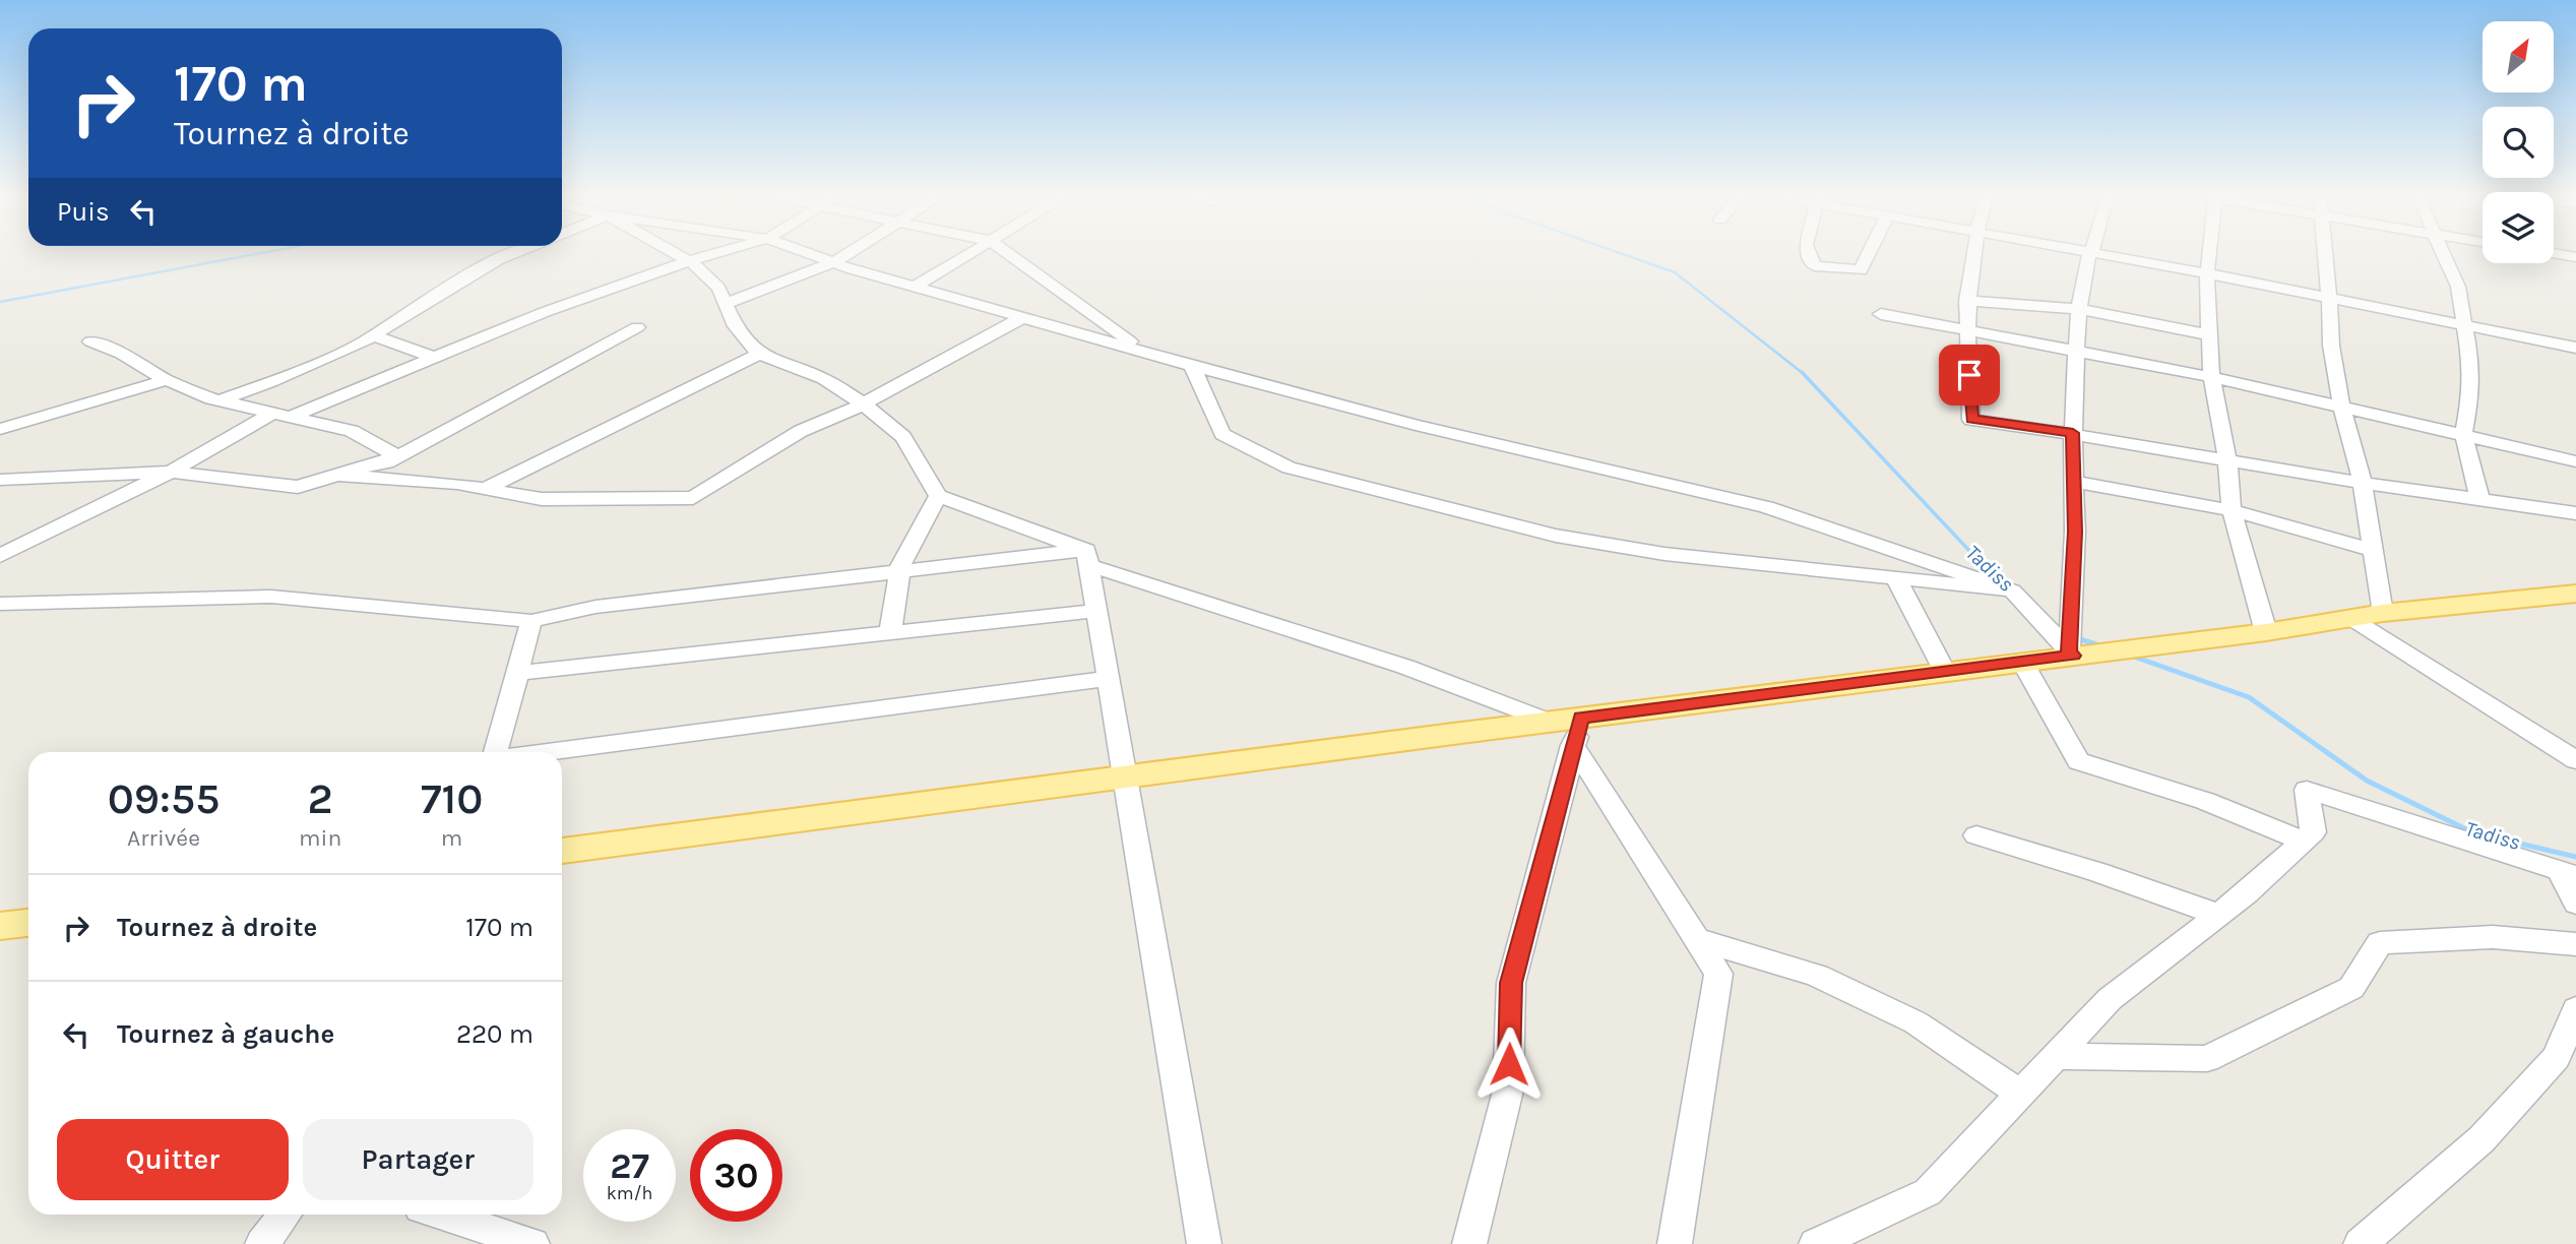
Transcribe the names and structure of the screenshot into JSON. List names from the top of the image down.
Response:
{
  "water": ["Tadiss"],
  "north": "top right",
  "page": {
    "turn": ["170 m", "Tournez à droite"],
    "then": "Puis",
    "eta": [
      "09:55",
      "Arrivée",
      "2",
      "min",
      "710",
      "m"
    ],
    "list": [
      {
        "name": "Tournez à droite",
        "value": "170 m"
      },
      {
        "name": "Tournez à gauche",
        "value": "220 m"
      }
    ],
    "buttons": ["Quitter", "Partager"],
    "speed": "27 km/h",
    "limit": "30"
  }
}
